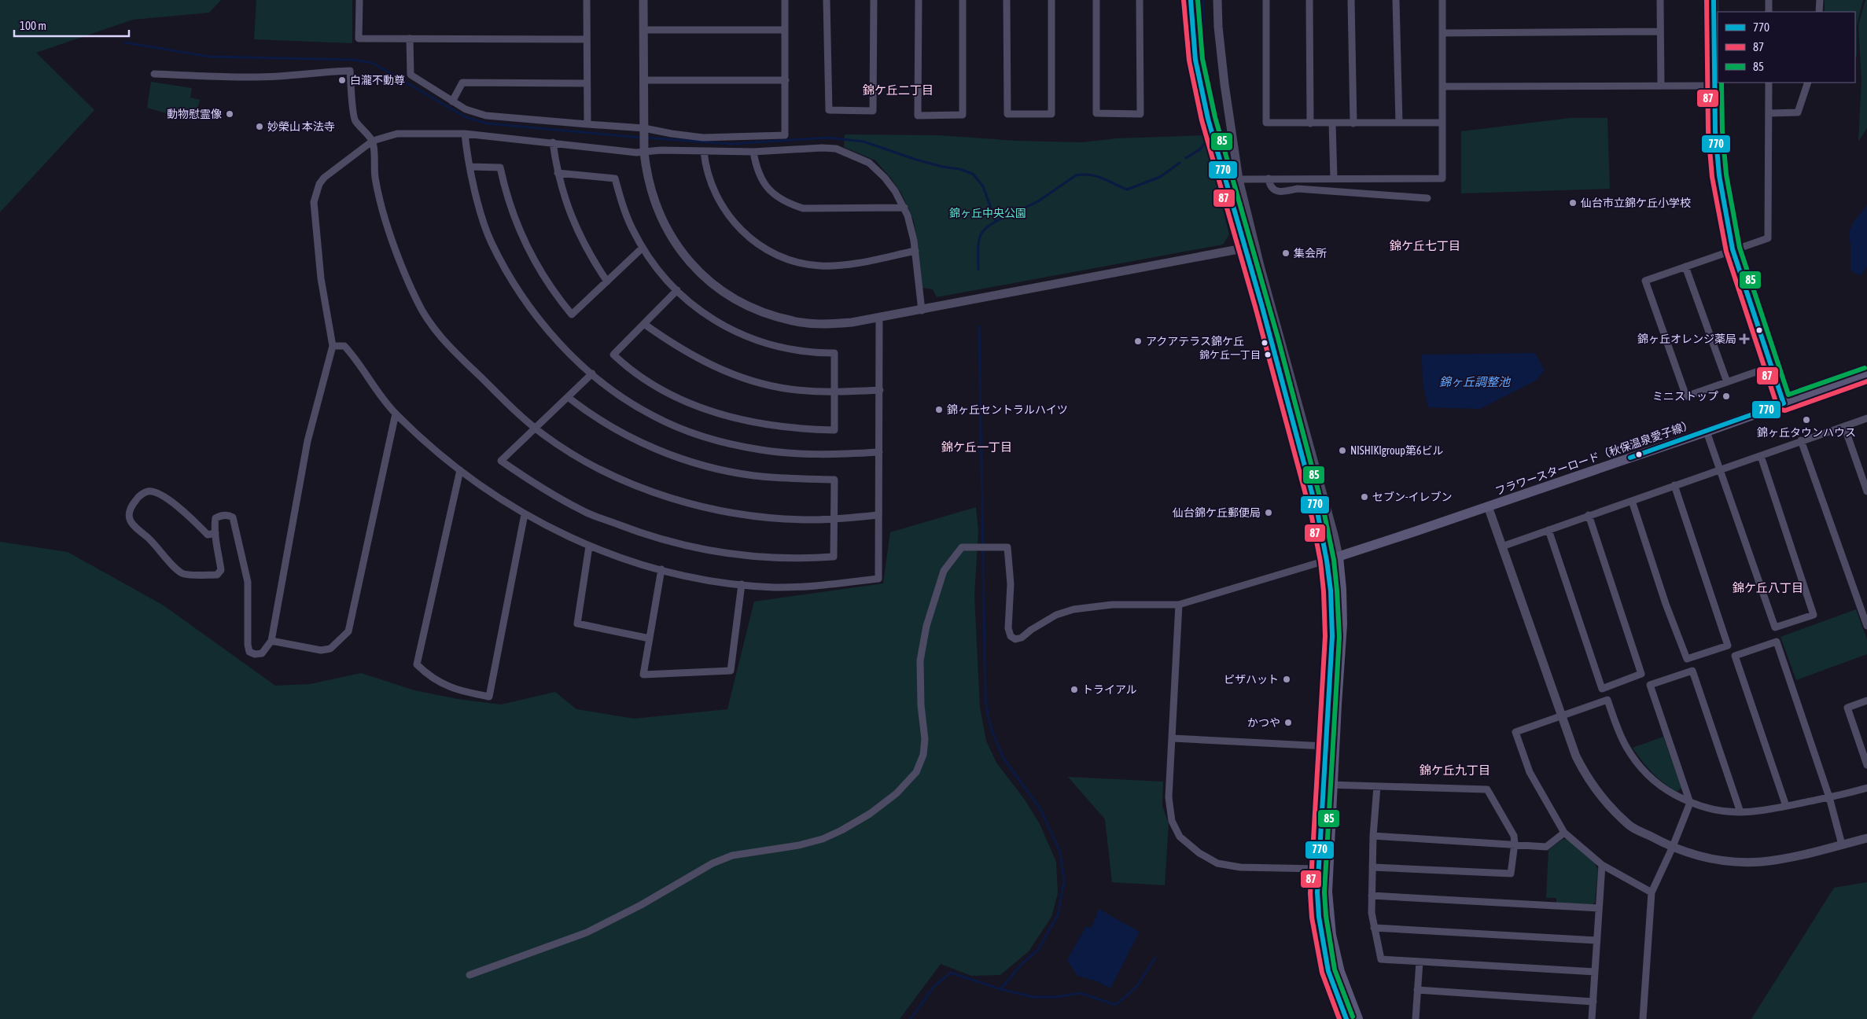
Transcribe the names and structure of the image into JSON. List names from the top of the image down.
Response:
{
  "streets": {
    "main road": ["フラワースターロード（秋保温泉愛子線）"]
  },
  "districts": [
    "錦ケ丘二丁目",
    "錦ケ丘七丁目",
    "錦ケ丘一丁目",
    "錦ケ丘八丁目",
    "錦ケ丘九丁目"
  ],
  "water": ["錦ヶ丘調整池"],
  "parks": ["錦ヶ丘中央公園"],
  "places": {
    "other": [
      "白瀧不動尊",
      "動物慰霊像",
      "妙榮山 本法寺",
      "仙台市立錦ケ丘小学校",
      "集会所",
      "アクアテラス錦ケ丘",
      "錦ケ丘一丁目",
      "ミニストップ",
      "錦ヶ丘セントラルハイツ",
      "錦ヶ丘タウンハウス",
      "NISHIKIgroup第6ビル",
      "セブン-イレブン",
      "仙台錦ケ丘郵便局",
      "ピザハット",
      "トライアル",
      "かつや"
    ],
    "health": ["錦ヶ丘オレンジ薬局"]
  },
  "lines": ["transit line 770", "transit line 87", "transit line 85"],
  "legend": ["770", "87", "85"],
  "scale_bar": "100 m"
}
